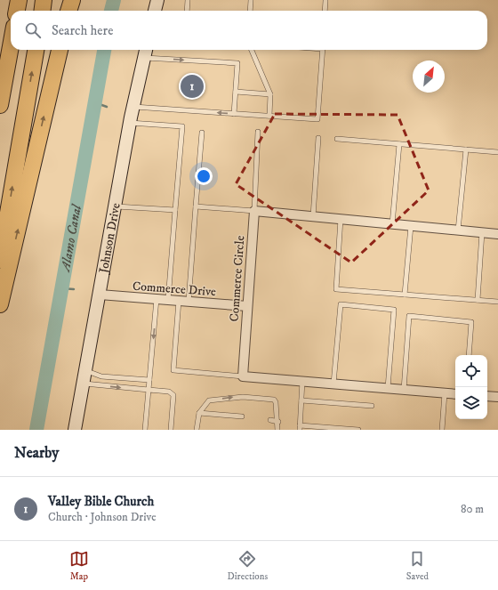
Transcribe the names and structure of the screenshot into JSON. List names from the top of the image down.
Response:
{
  "streets": {
    "street": ["Johnson Drive", "Commerce Circle", "Commerce Drive"]
  },
  "crossings": [
    ["Johnson Drive", "Commerce Drive"],
    ["Commerce Circle", "Commerce Drive"]
  ],
  "water": ["Alamo Canal"],
  "north": "top right",
  "page": {
    "search": "Search here",
    "pins": "1",
    "heading": "Nearby",
    "list": [
      {
        "mark": "1",
        "name": "Valley Bible Church",
        "note": "Church · Johnson Drive",
        "value": "80 m"
      }
    ],
    "nav": ["Map", "Directions", "Saved"]
  }
}
